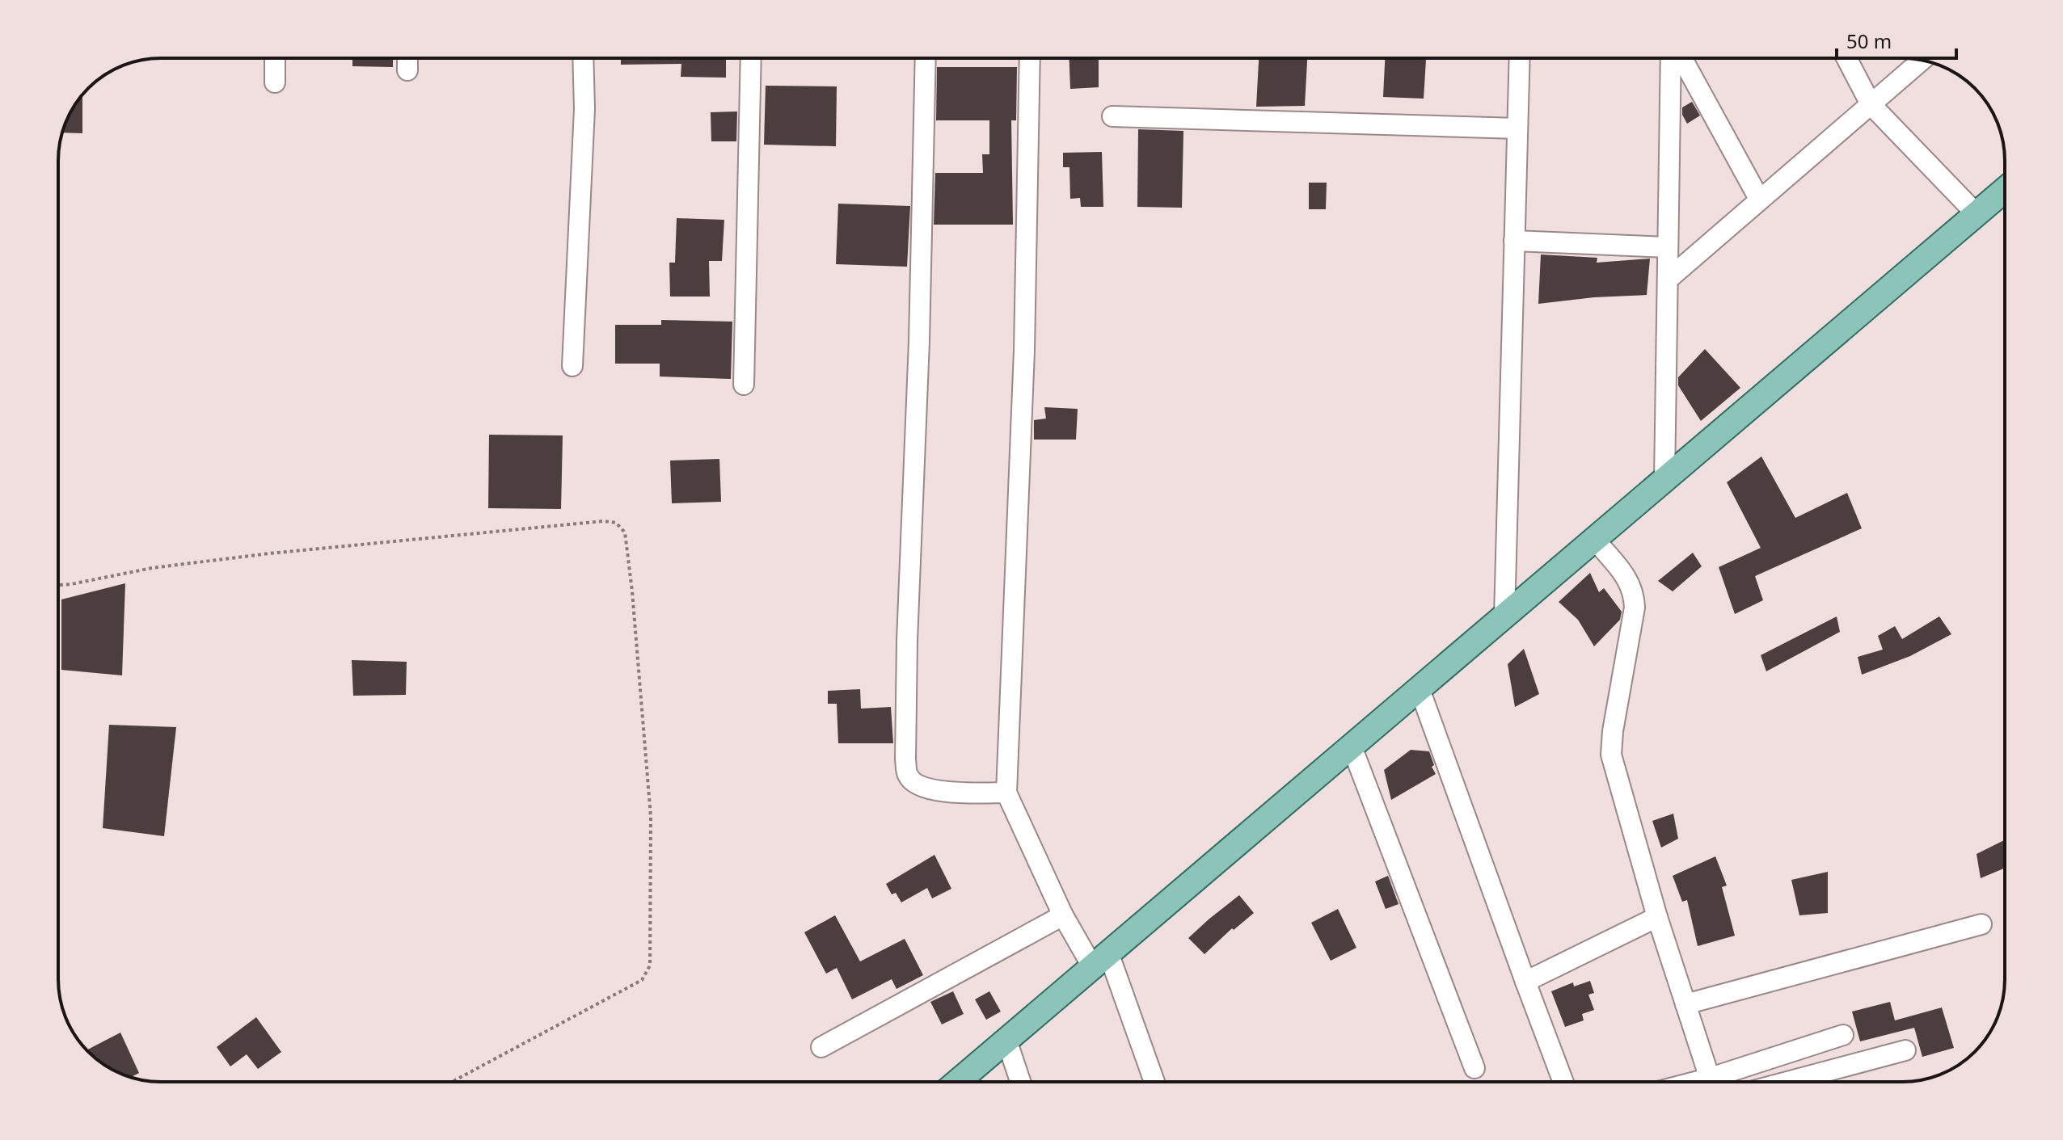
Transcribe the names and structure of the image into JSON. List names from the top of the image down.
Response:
{
  "scale_bar": "50 m"
}
